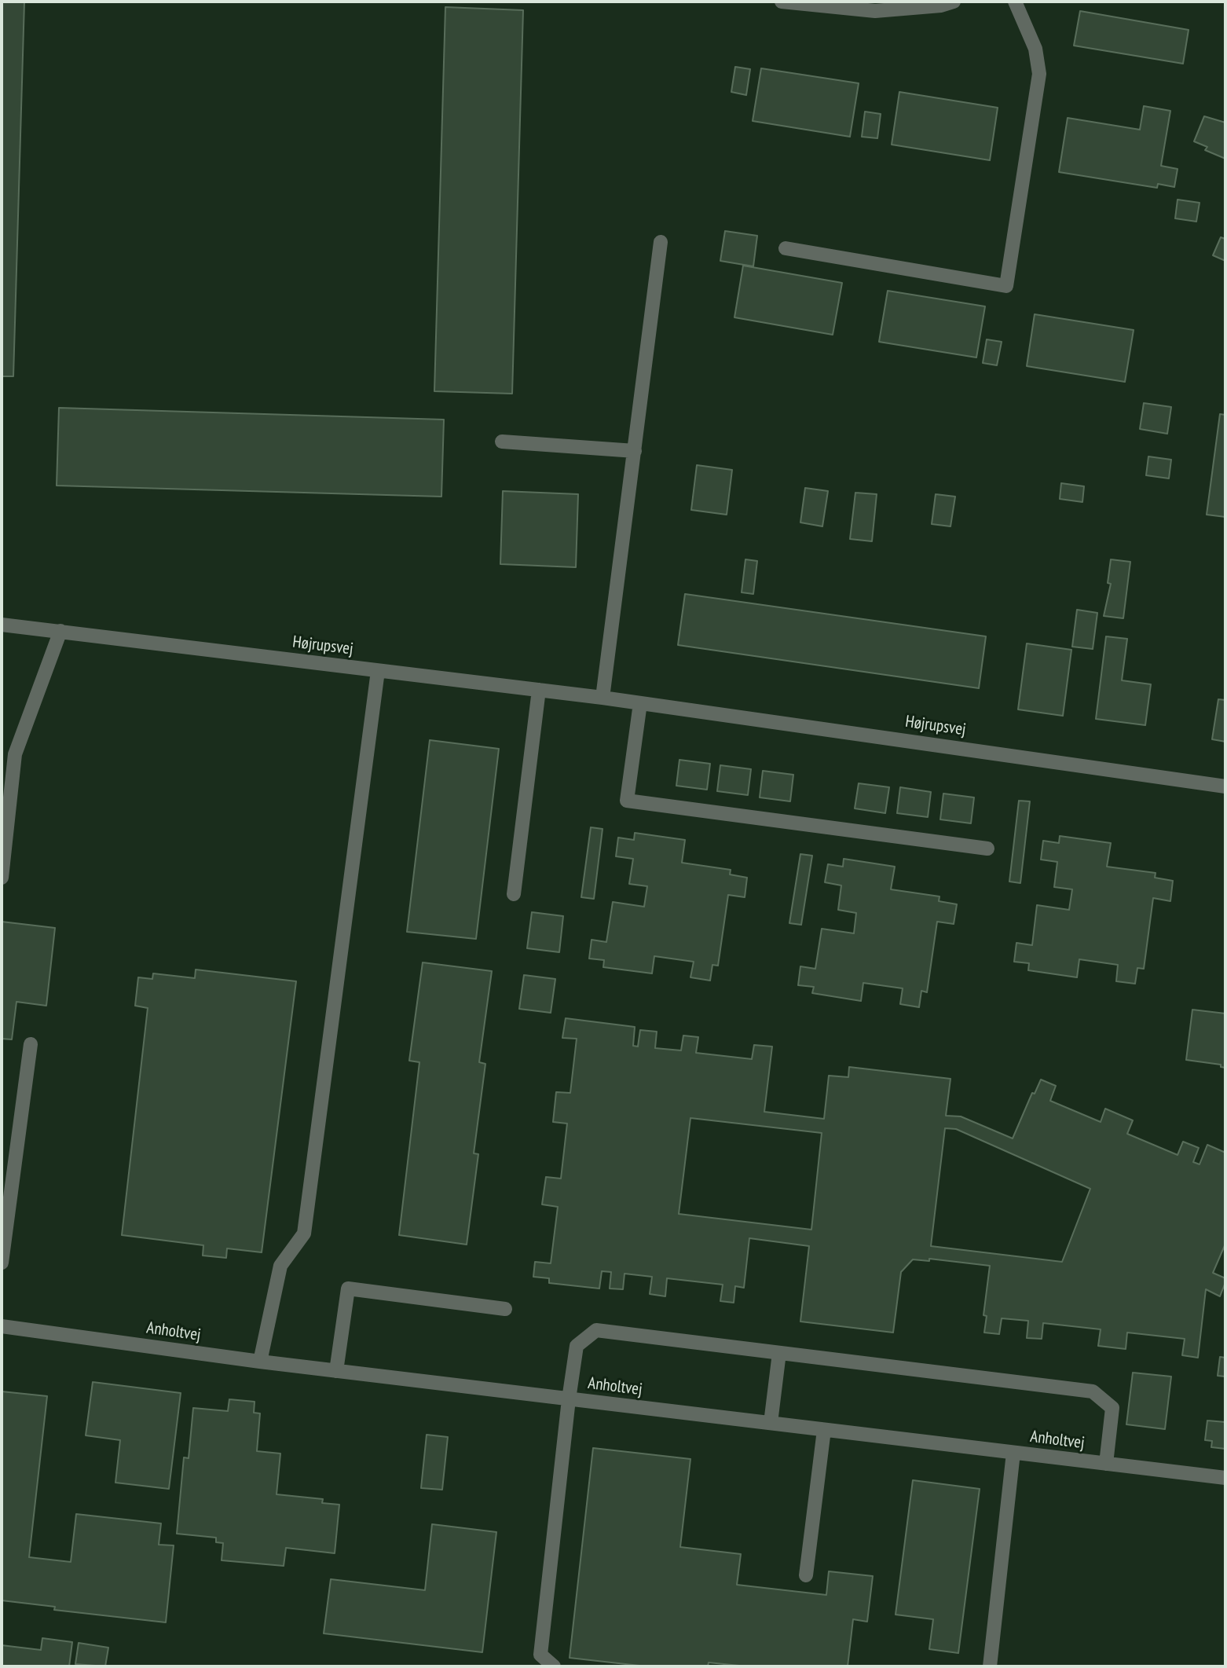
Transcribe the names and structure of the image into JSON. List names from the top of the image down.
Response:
{
  "streets": {
    "street": ["Højrupsvej", "Anholtvej"]
  }
}
